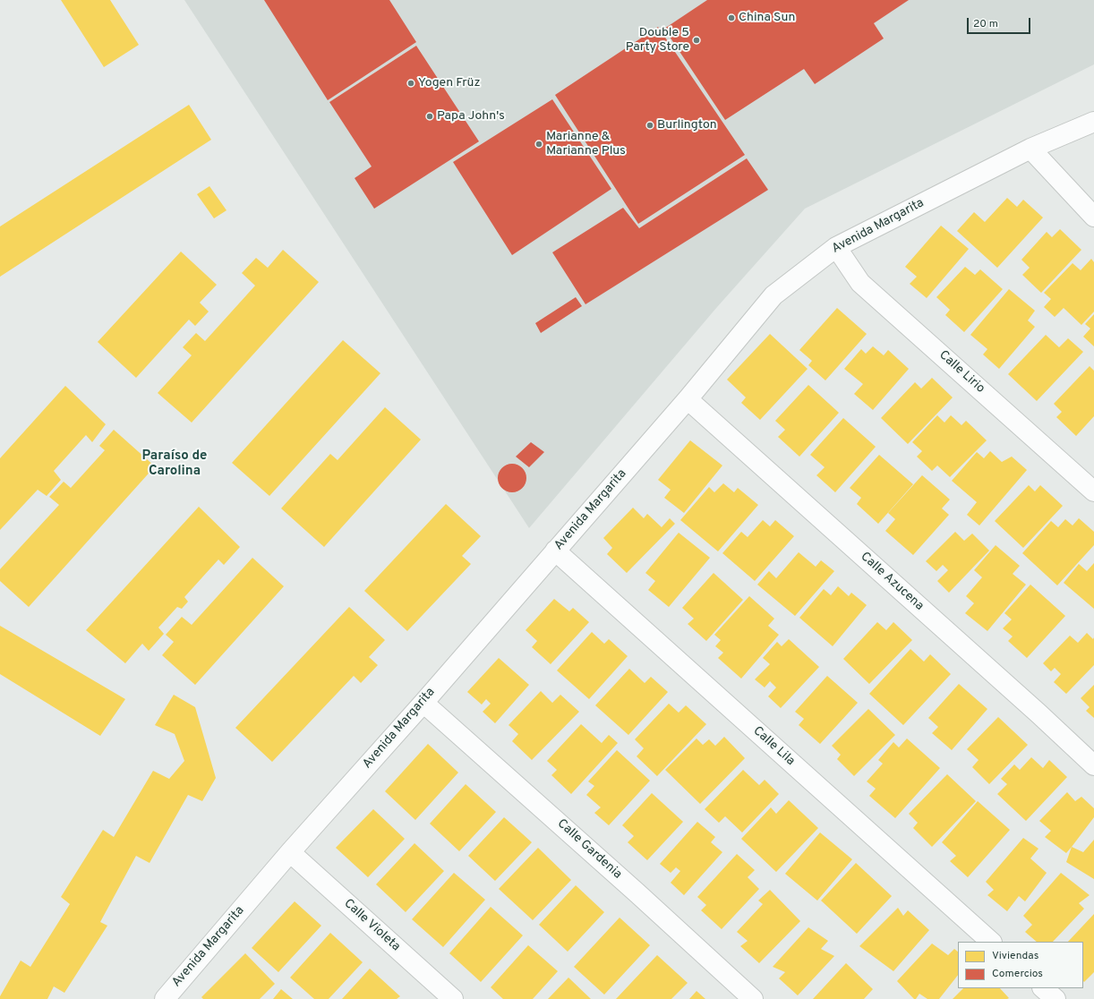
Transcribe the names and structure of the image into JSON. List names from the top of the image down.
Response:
{
  "streets": {
    "street": [
      "Avenida Margarita",
      "Calle Lirio",
      "Calle Azucena",
      "Calle Lila",
      "Calle Gardenia",
      "Calle Violeta"
    ]
  },
  "crossings": [
    ["Avenida Margarita", "Calle Lirio"],
    ["Avenida Margarita", "Calle Azucena"],
    ["Avenida Margarita", "Calle Lila"],
    ["Avenida Margarita", "Calle Gardenia"],
    ["Avenida Margarita", "Calle Violeta"]
  ],
  "districts": ["Paraíso de Carolina"],
  "places": [
    "China Sun",
    "Double 5 Party Store",
    "Yogen Früz",
    "Papa John's",
    "Burlington",
    "Marianne & Marianne Plus"
  ],
  "legend": ["Viviendas", "Comercios"],
  "scale_bar": "20 m"
}
